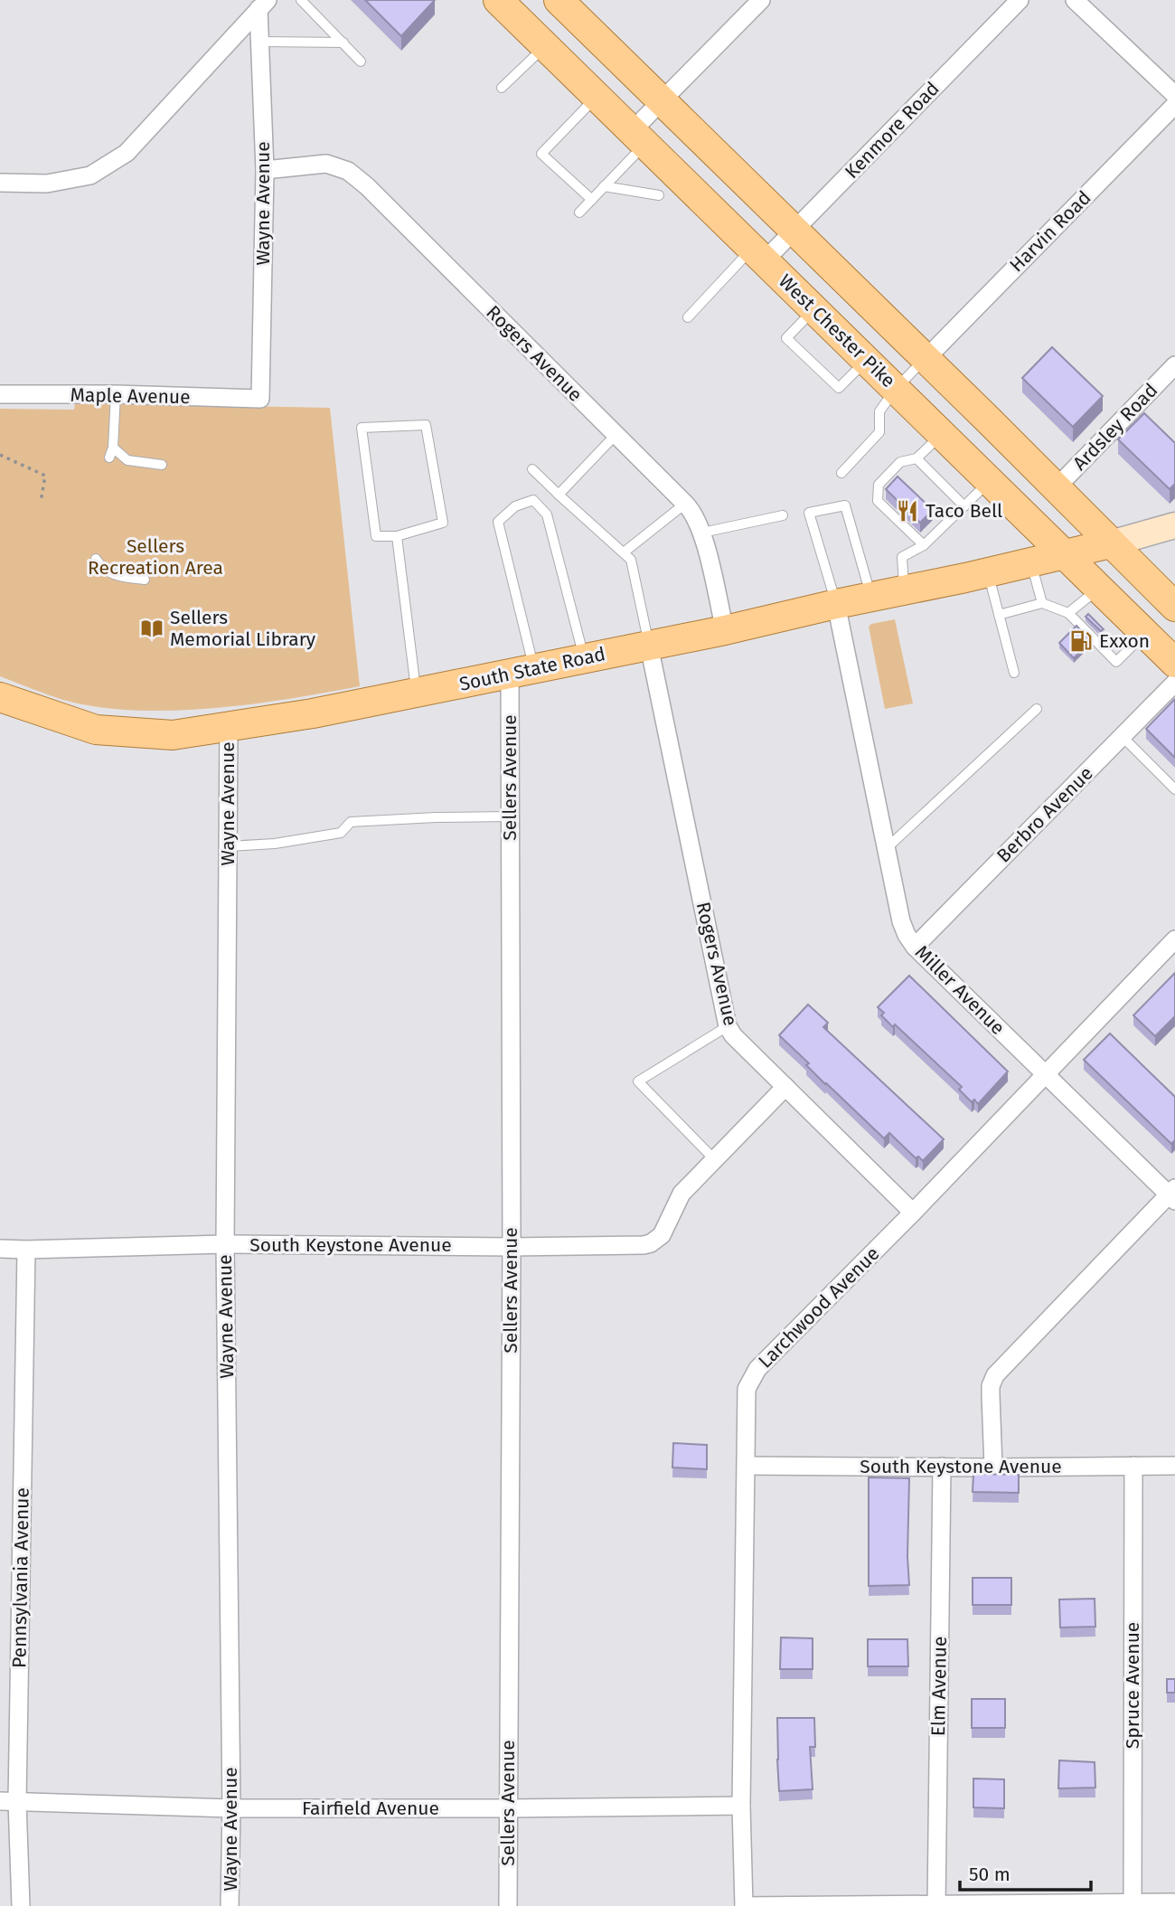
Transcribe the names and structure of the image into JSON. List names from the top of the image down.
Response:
{
  "streets": {
    "main road": ["West Chester Pike", "South State Road"],
    "street": [
      "Kenmore Road",
      "Wayne Avenue",
      "Harvin Road",
      "Rogers Avenue",
      "Maple Avenue",
      "Ardsley Road",
      "Sellers Avenue",
      "Berbro Avenue",
      "Miller Avenue",
      "South Keystone Avenue",
      "Larchwood Avenue",
      "Pennsylvania Avenue",
      "Spruce Avenue",
      "Elm Avenue",
      "Fairfield Avenue"
    ]
  },
  "crossings": [
    ["Kenmore Road", "West Chester Pike"],
    ["Wayne Avenue", "Rogers Avenue"],
    ["Wayne Avenue", "Maple Avenue"],
    ["Wayne Avenue", "South State Road"],
    ["Wayne Avenue", "South Keystone Avenue"],
    ["Wayne Avenue", "Fairfield Avenue"],
    ["West Chester Pike", "South State Road"],
    ["Rogers Avenue", "South State Road"],
    ["Rogers Avenue", "Larchwood Avenue"],
    ["South State Road", "Sellers Avenue"],
    ["South State Road", "Miller Avenue"],
    ["Sellers Avenue", "South Keystone Avenue"],
    ["Sellers Avenue", "Fairfield Avenue"],
    ["Berbro Avenue", "Miller Avenue"],
    ["Miller Avenue", "Larchwood Avenue"],
    ["South Keystone Avenue", "Larchwood Avenue"],
    ["South Keystone Avenue", "Pennsylvania Avenue"],
    ["South Keystone Avenue", "Spruce Avenue"],
    ["South Keystone Avenue", "Elm Avenue"],
    ["Larchwood Avenue", "Fairfield Avenue"],
    ["Pennsylvania Avenue", "Fairfield Avenue"]
  ],
  "parks": ["Sellers Recreation Area"],
  "places": {
    "restaurant": ["Taco Bell"],
    "library": ["Sellers Memorial Library"],
    "fuel station": ["Exxon"]
  },
  "scale_bar": "50 m"
}
